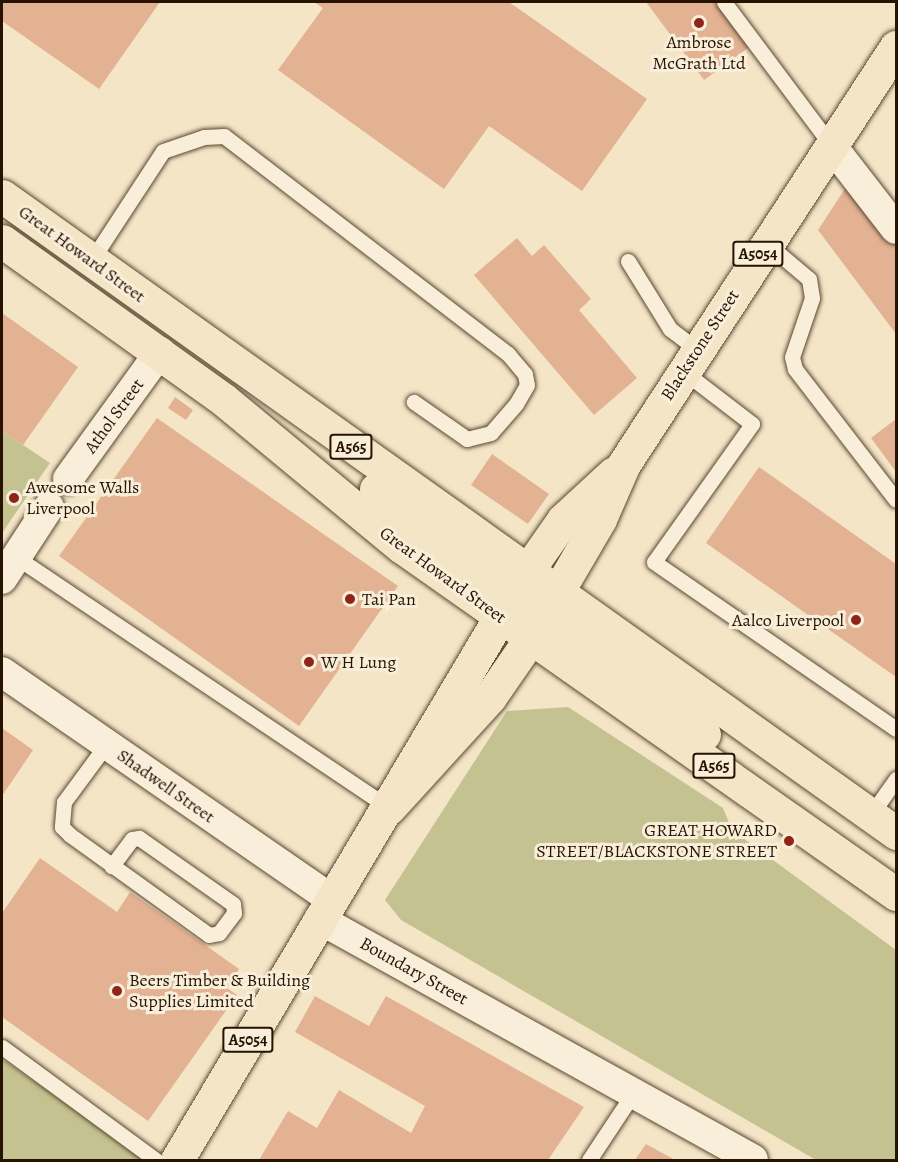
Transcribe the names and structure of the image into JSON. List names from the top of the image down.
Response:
{
  "streets": {
    "main road": [
      "Great Howard Street",
      "A5054",
      "Blackstone Street",
      "A565"
    ],
    "street": ["Athol Street", "Shadwell Street", "Boundary Street"]
  },
  "crossings": [
    ["Great Howard Street", "Blackstone Street"],
    ["Great Howard Street", "Athol Street"],
    ["A5054", "Blackstone Street"],
    ["A5054", "Shadwell Street"],
    ["A5054", "Boundary Street"],
    ["Blackstone Street", "Shadwell Street"],
    ["Blackstone Street", "Boundary Street"],
    ["Shadwell Street", "Boundary Street"]
  ],
  "places": [
    "Ambrose McGrath Ltd",
    "Awesome Walls Liverpool",
    "Tai Pan",
    "Aalco Liverpool",
    "W H Lung",
    "GREAT HOWARD STREET/BLACKSTONE STREET",
    "Beers Timber & Building Supplies Limited"
  ]
}
